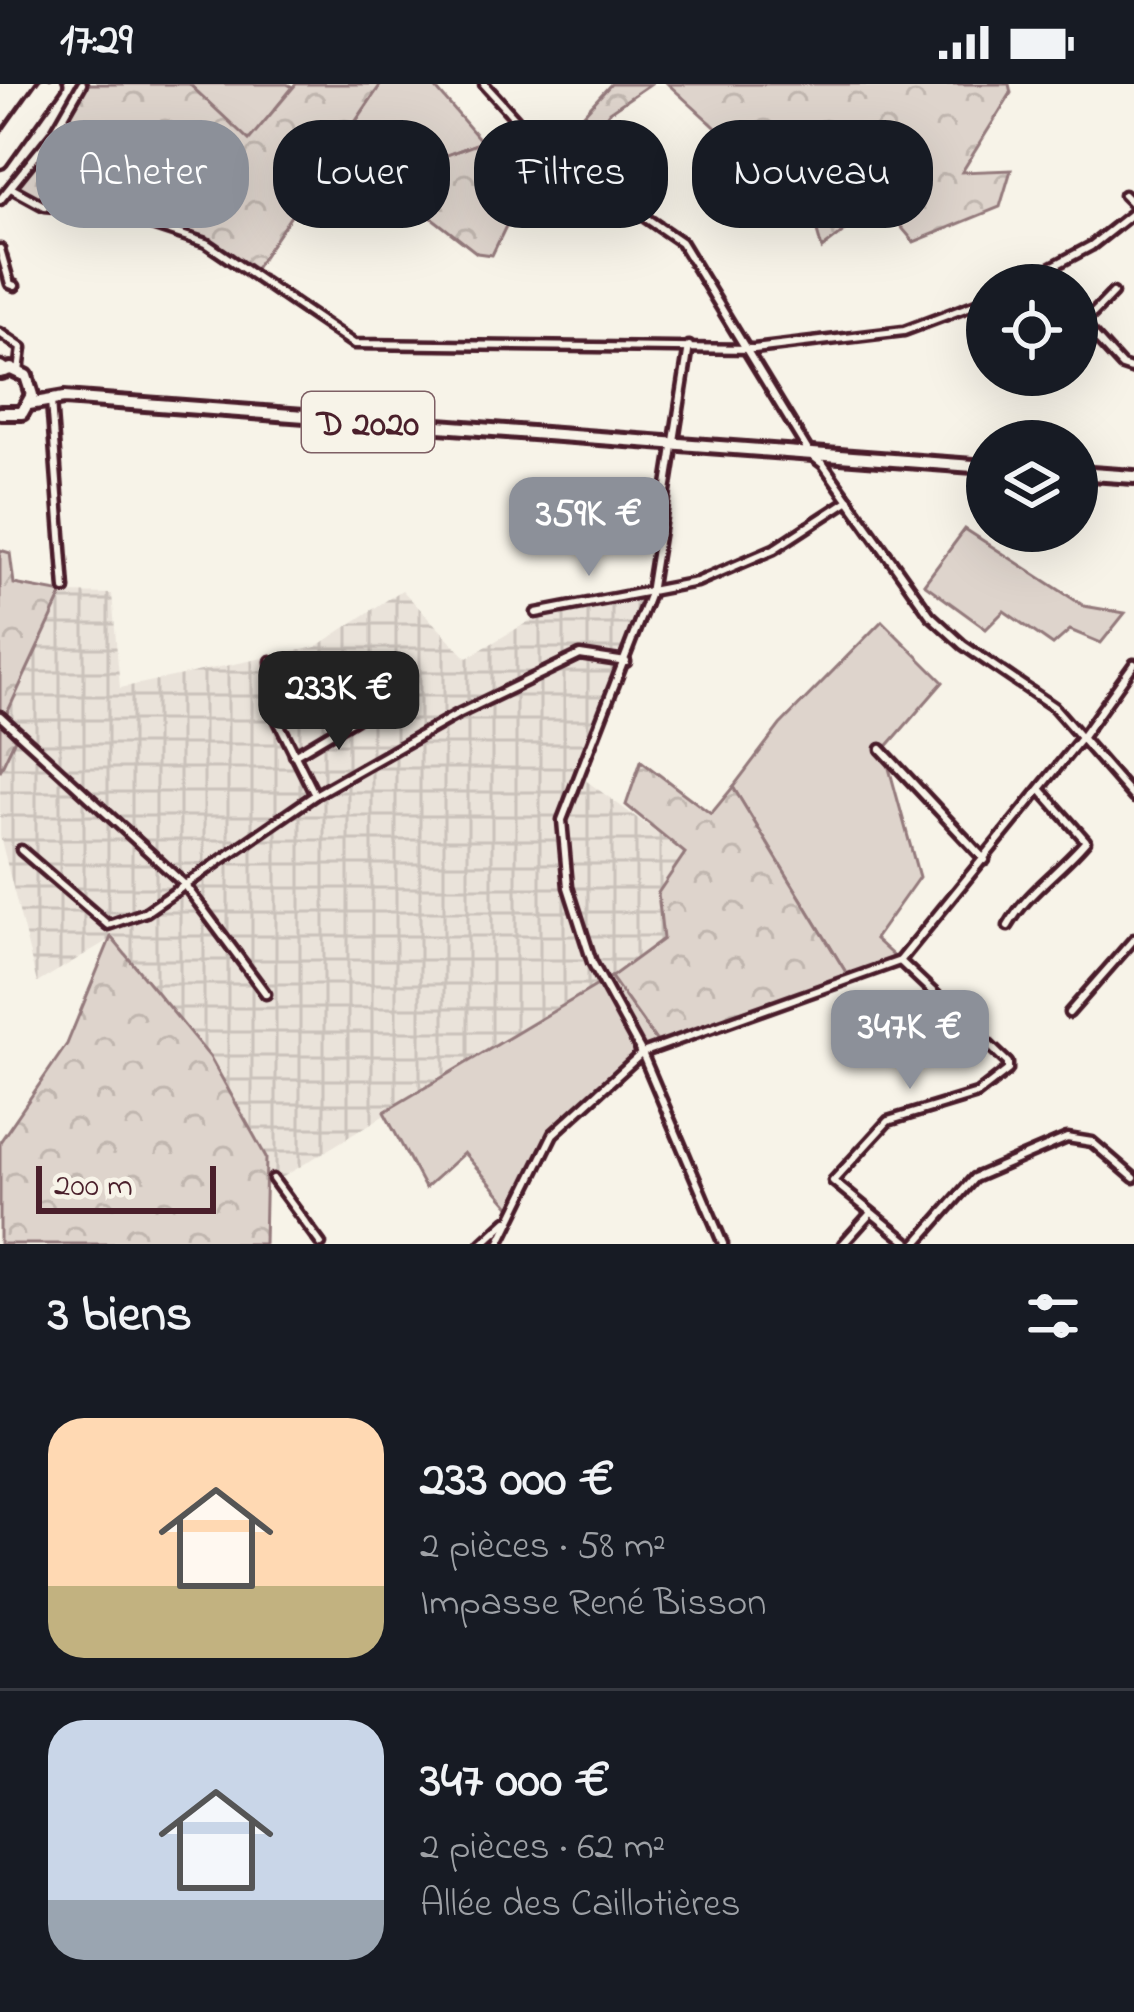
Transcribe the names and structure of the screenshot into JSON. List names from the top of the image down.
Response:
{
  "streets": {
    "main road": ["D 2020"]
  },
  "scale_bar": "200 m",
  "page": {
    "status": "17:29",
    "chip": [
      "Acheter",
      "Louer",
      "Filtres",
      "Nouveau"
    ],
    "price": ["359K €", "233K €", "347K €"],
    "scale": "200 m",
    "heading": "3 biens",
    "list": [
      {
        "name": "233 000 €",
        "note": "2 pièces · 58 m² · Impasse René Bisson"
      },
      {
        "name": "347 000 €",
        "note": "2 pièces · 62 m² · Allée des Caillotières"
      }
    ]
  }
}
